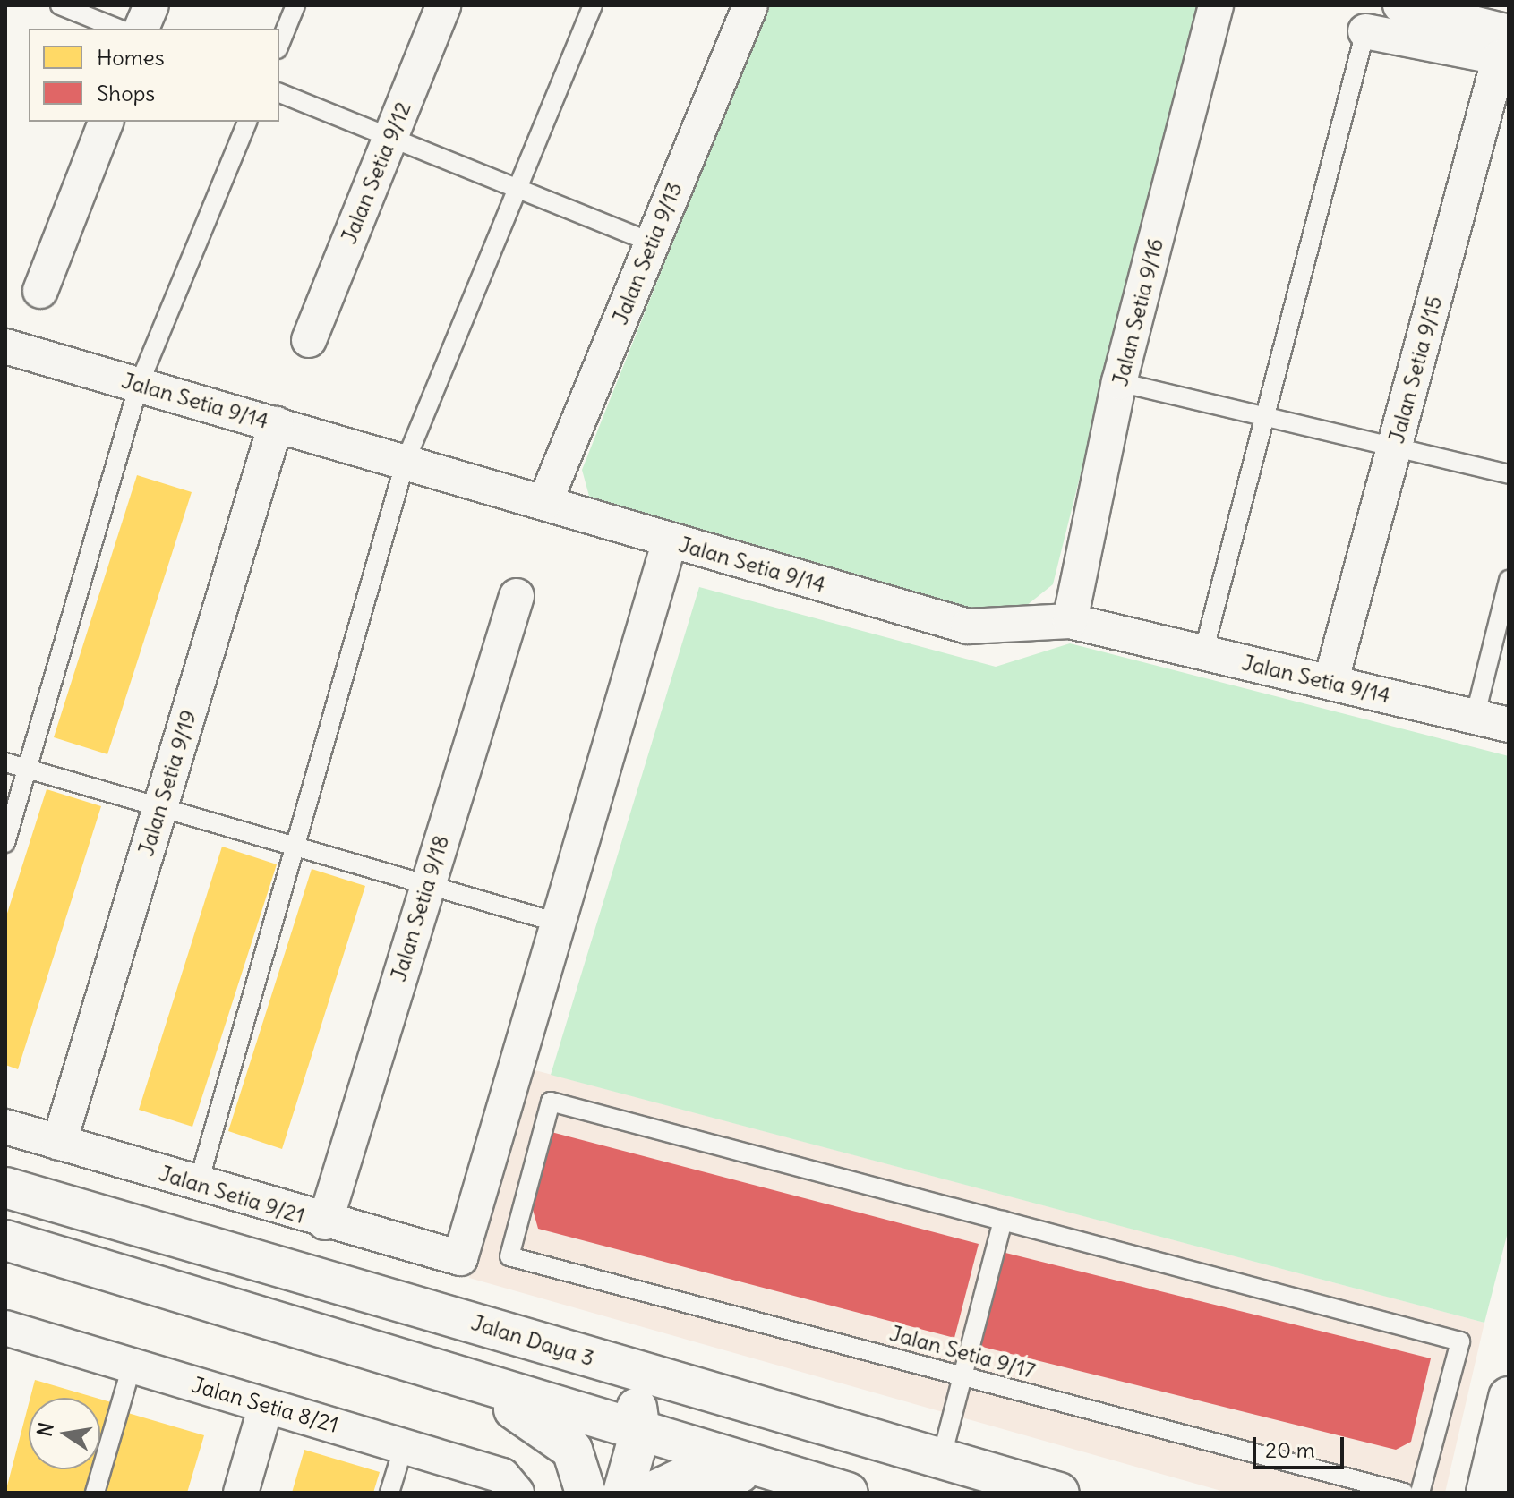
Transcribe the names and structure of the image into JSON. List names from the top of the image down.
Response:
{
  "streets": {
    "street": [
      "Jalan Setia 9/12",
      "Jalan Setia 9/13",
      "Jalan Setia 9/16",
      "Jalan Setia 9/15",
      "Jalan Setia 9/14",
      "Jalan Setia 9/19",
      "Jalan Setia 9/18",
      "Jalan Setia 9/21",
      "Jalan Daya 3",
      "Jalan Setia 8/21"
    ],
    "lane": ["Jalan Setia 9/17"]
  },
  "crossings": [
    ["Jalan Setia 9/13", "Jalan Setia 9/14"],
    ["Jalan Setia 9/16", "Jalan Setia 9/14"],
    ["Jalan Setia 9/15", "Jalan Setia 9/14"],
    ["Jalan Setia 9/14", "Jalan Setia 9/19"],
    ["Jalan Setia 9/19", "Jalan Setia 9/21"],
    ["Jalan Setia 9/18", "Jalan Setia 9/21"]
  ],
  "legend": ["Homes", "Shops"],
  "scale_bar": "20 m",
  "north": "left"
}
